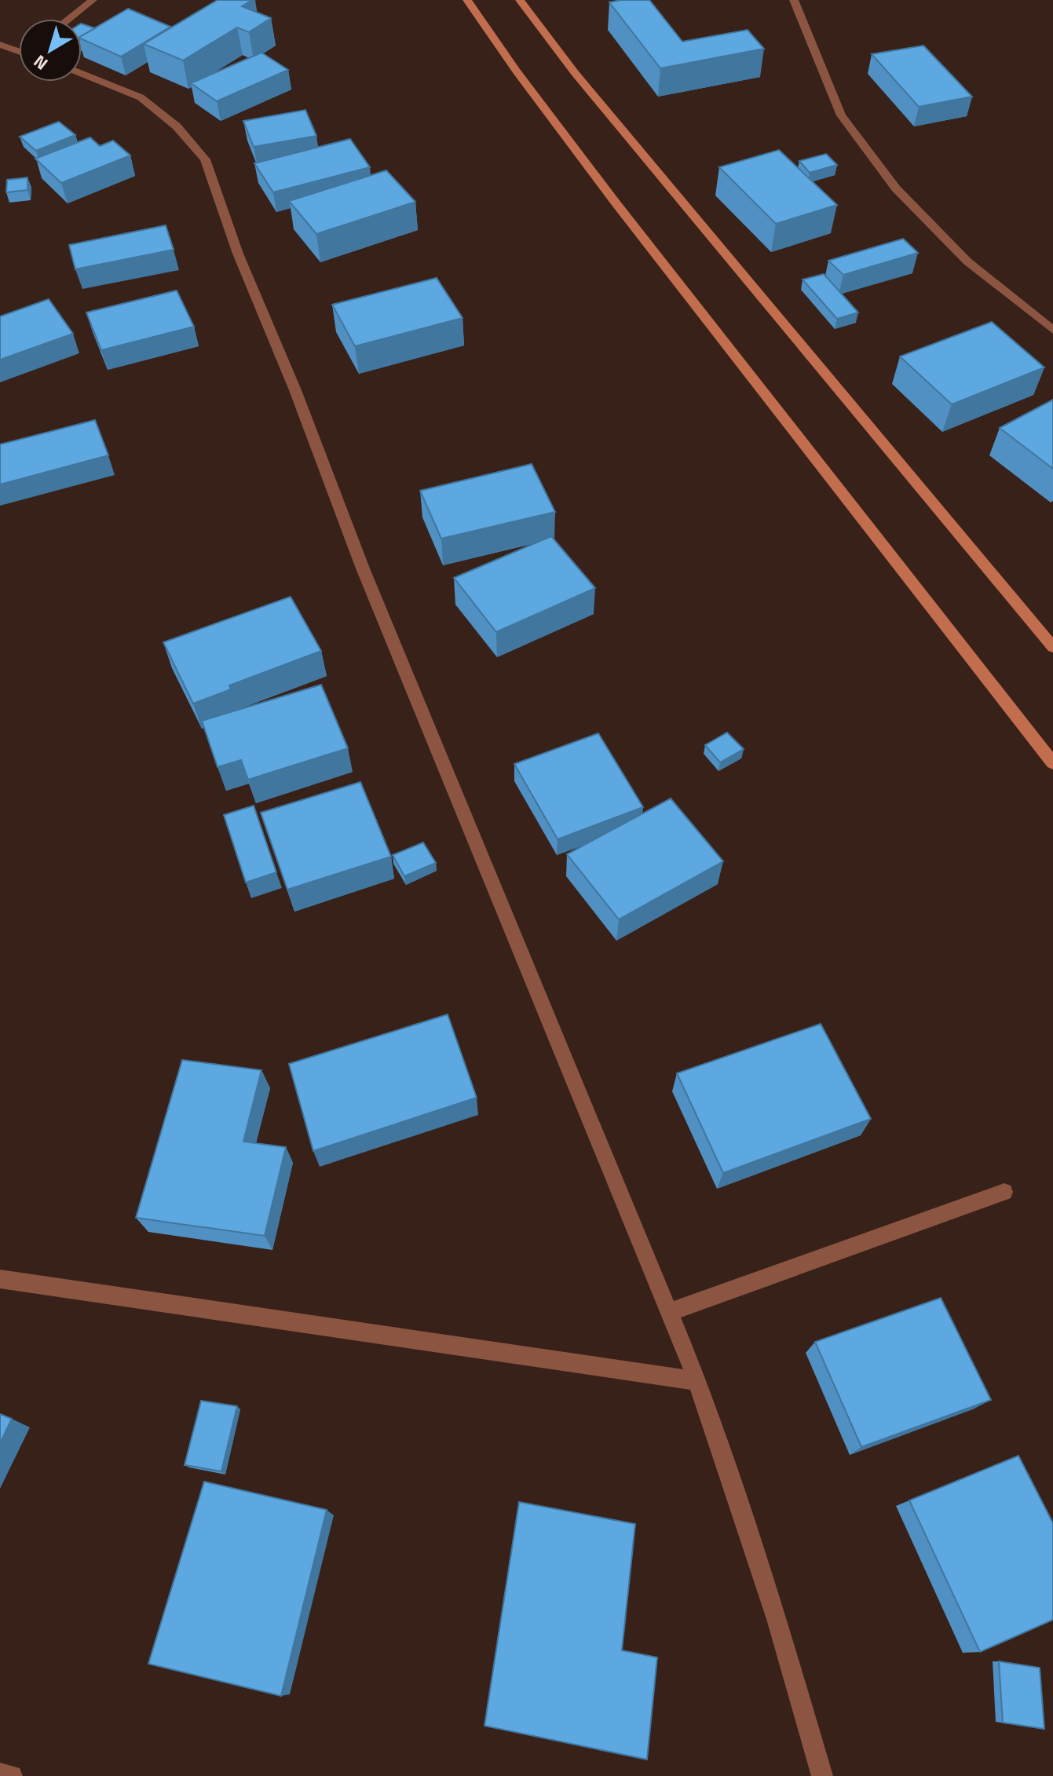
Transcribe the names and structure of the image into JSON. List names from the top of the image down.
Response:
{
  "north": "bottom left"
}
